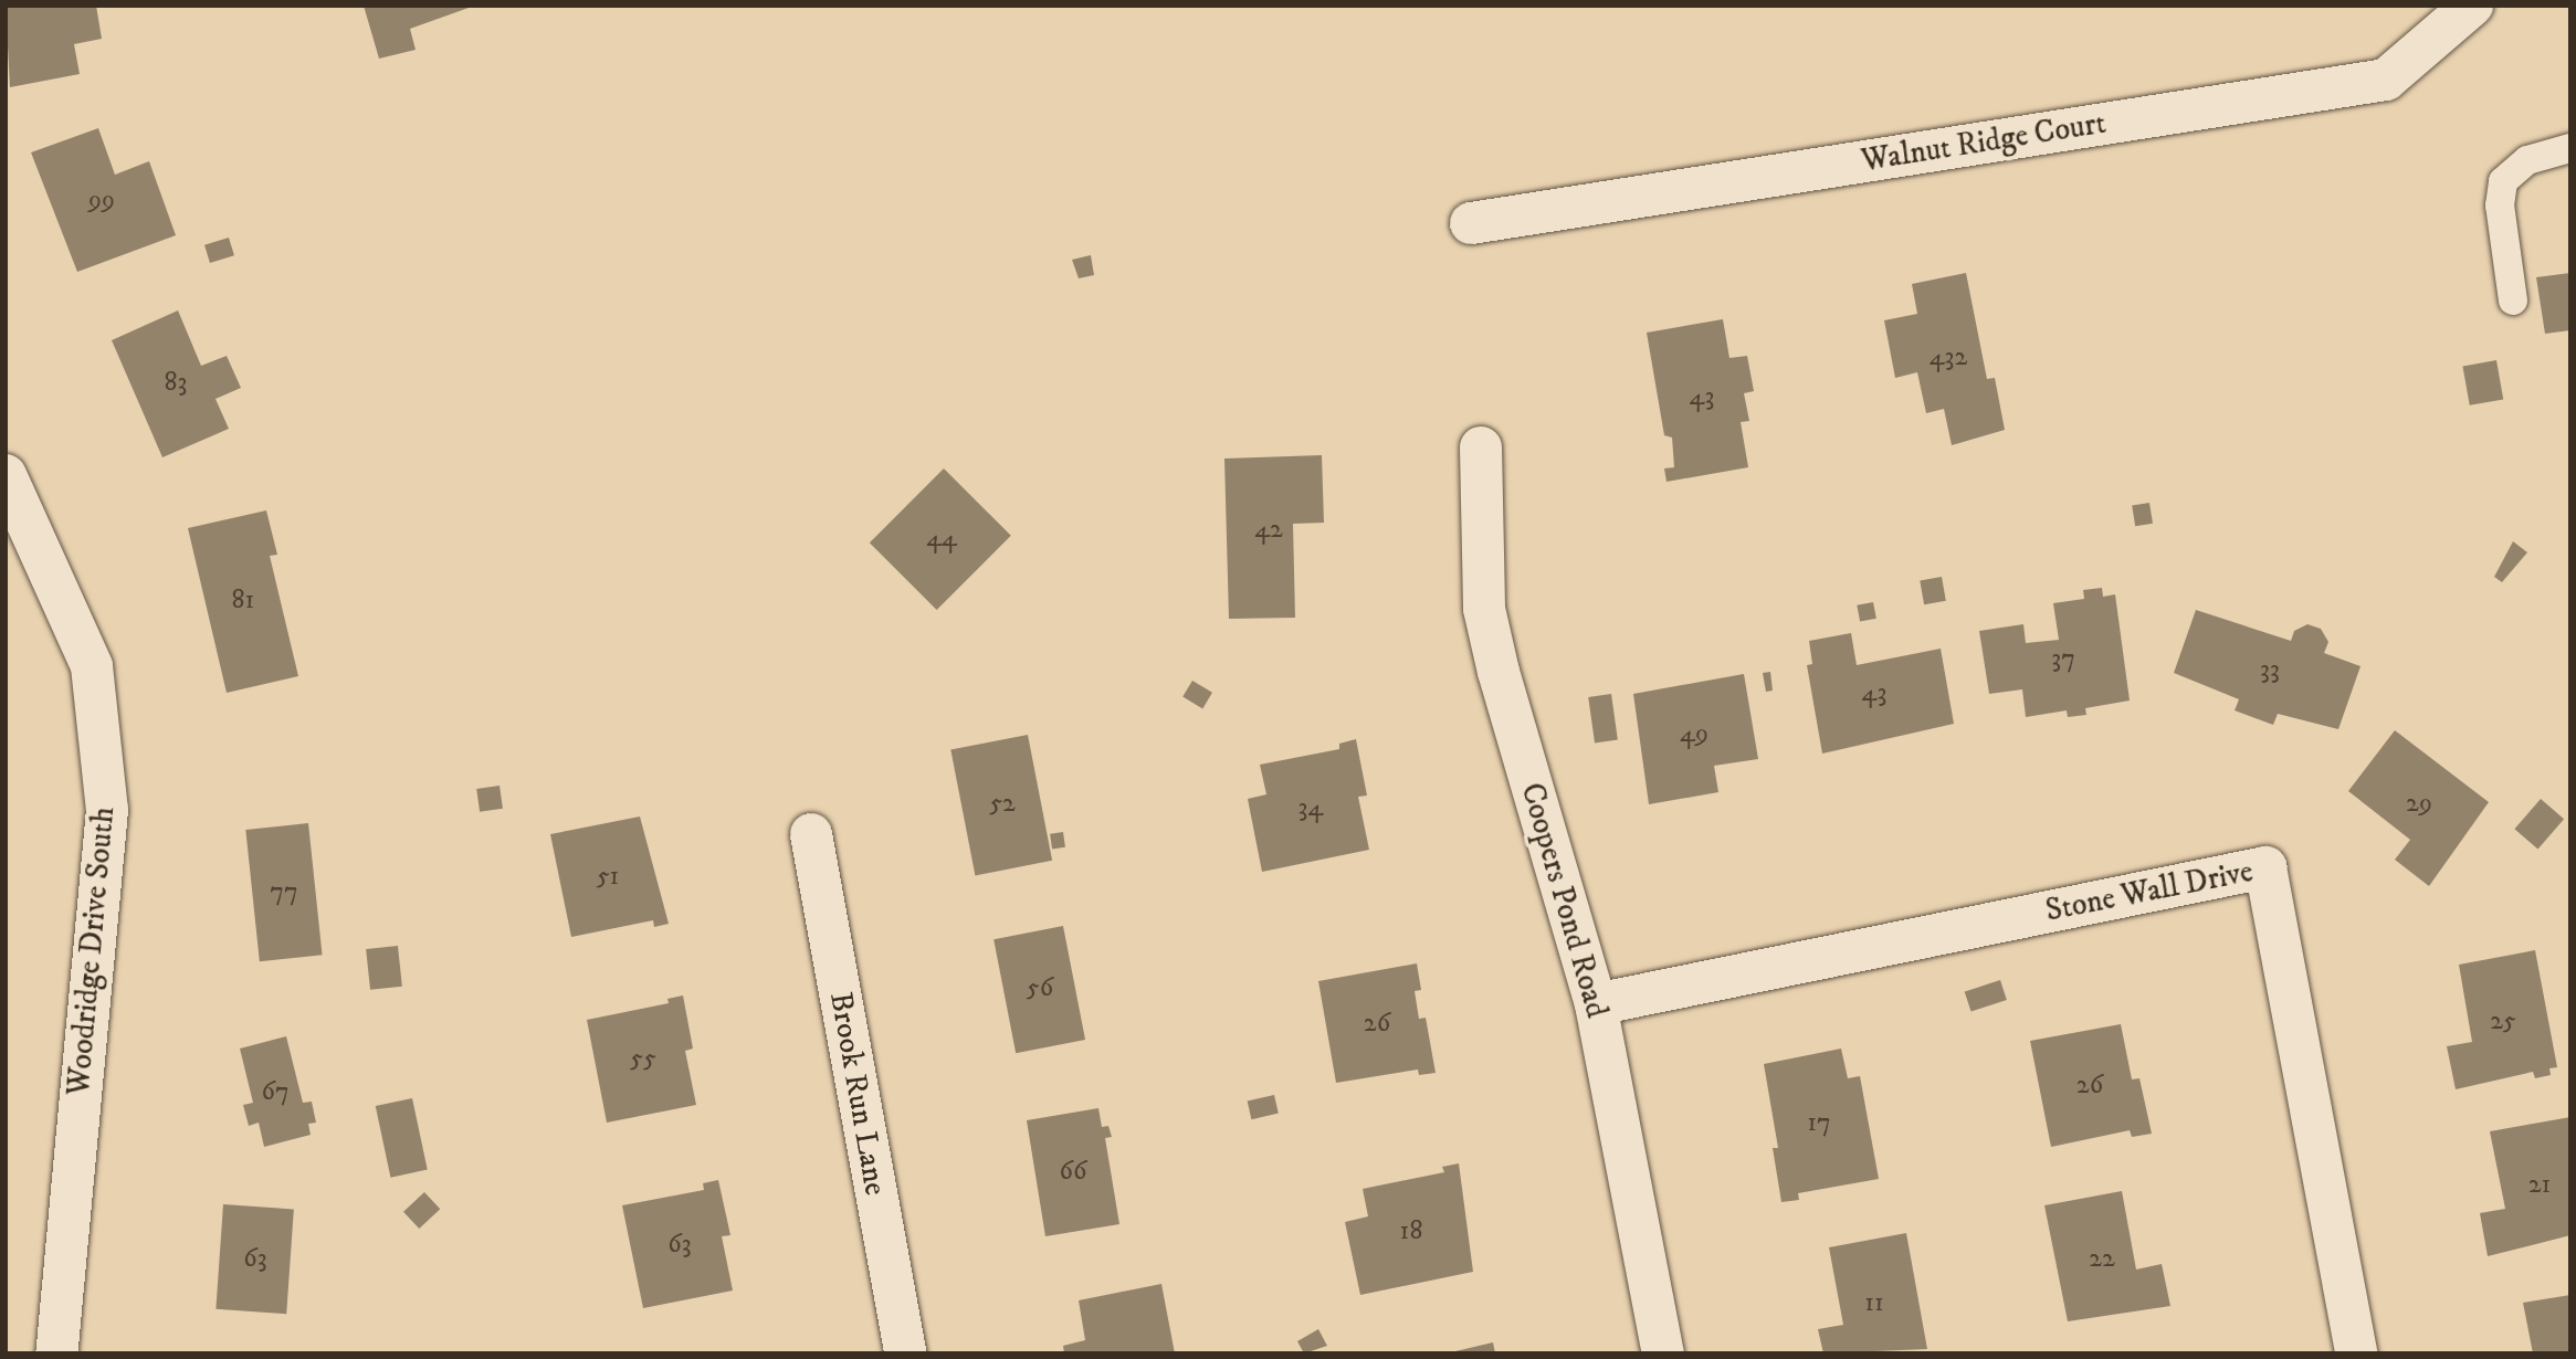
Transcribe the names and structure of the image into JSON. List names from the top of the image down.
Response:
{
  "streets": {
    "street": [
      "Walnut Ridge Court",
      "Stone Wall Drive",
      "Coopers Pond Road",
      "Woodridge Drive South",
      "Brook Run Lane"
    ]
  },
  "crossings": [
    ["Stone Wall Drive", "Coopers Pond Road"]
  ],
  "house_numbers": [
    "99",
    "432",
    "83",
    "43",
    "42",
    "44",
    "81",
    "37",
    "33",
    "43",
    "49",
    "52",
    "29",
    "34",
    "51",
    "77",
    "56",
    "25",
    "26",
    "55",
    "26",
    "67",
    "17",
    "66",
    "21",
    "18",
    "63",
    "63",
    "22",
    "11"
  ]
}
